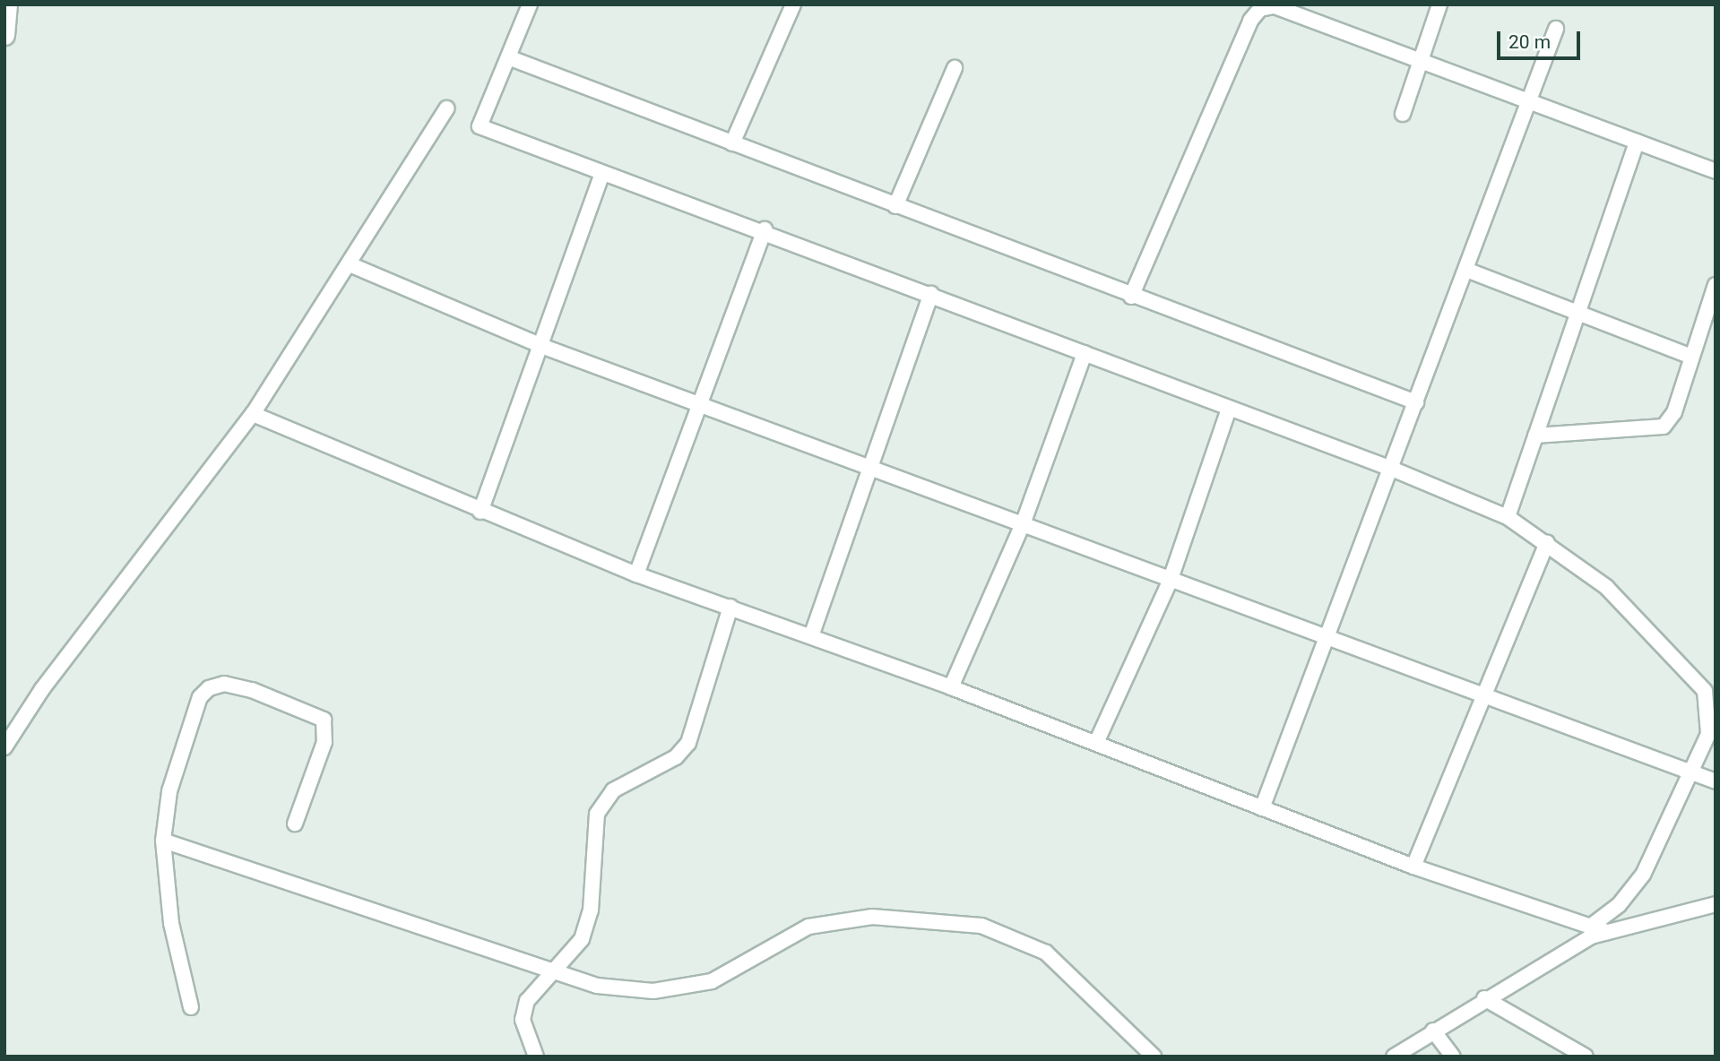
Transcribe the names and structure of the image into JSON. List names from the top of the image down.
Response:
{
  "scale_bar": "20 m"
}
